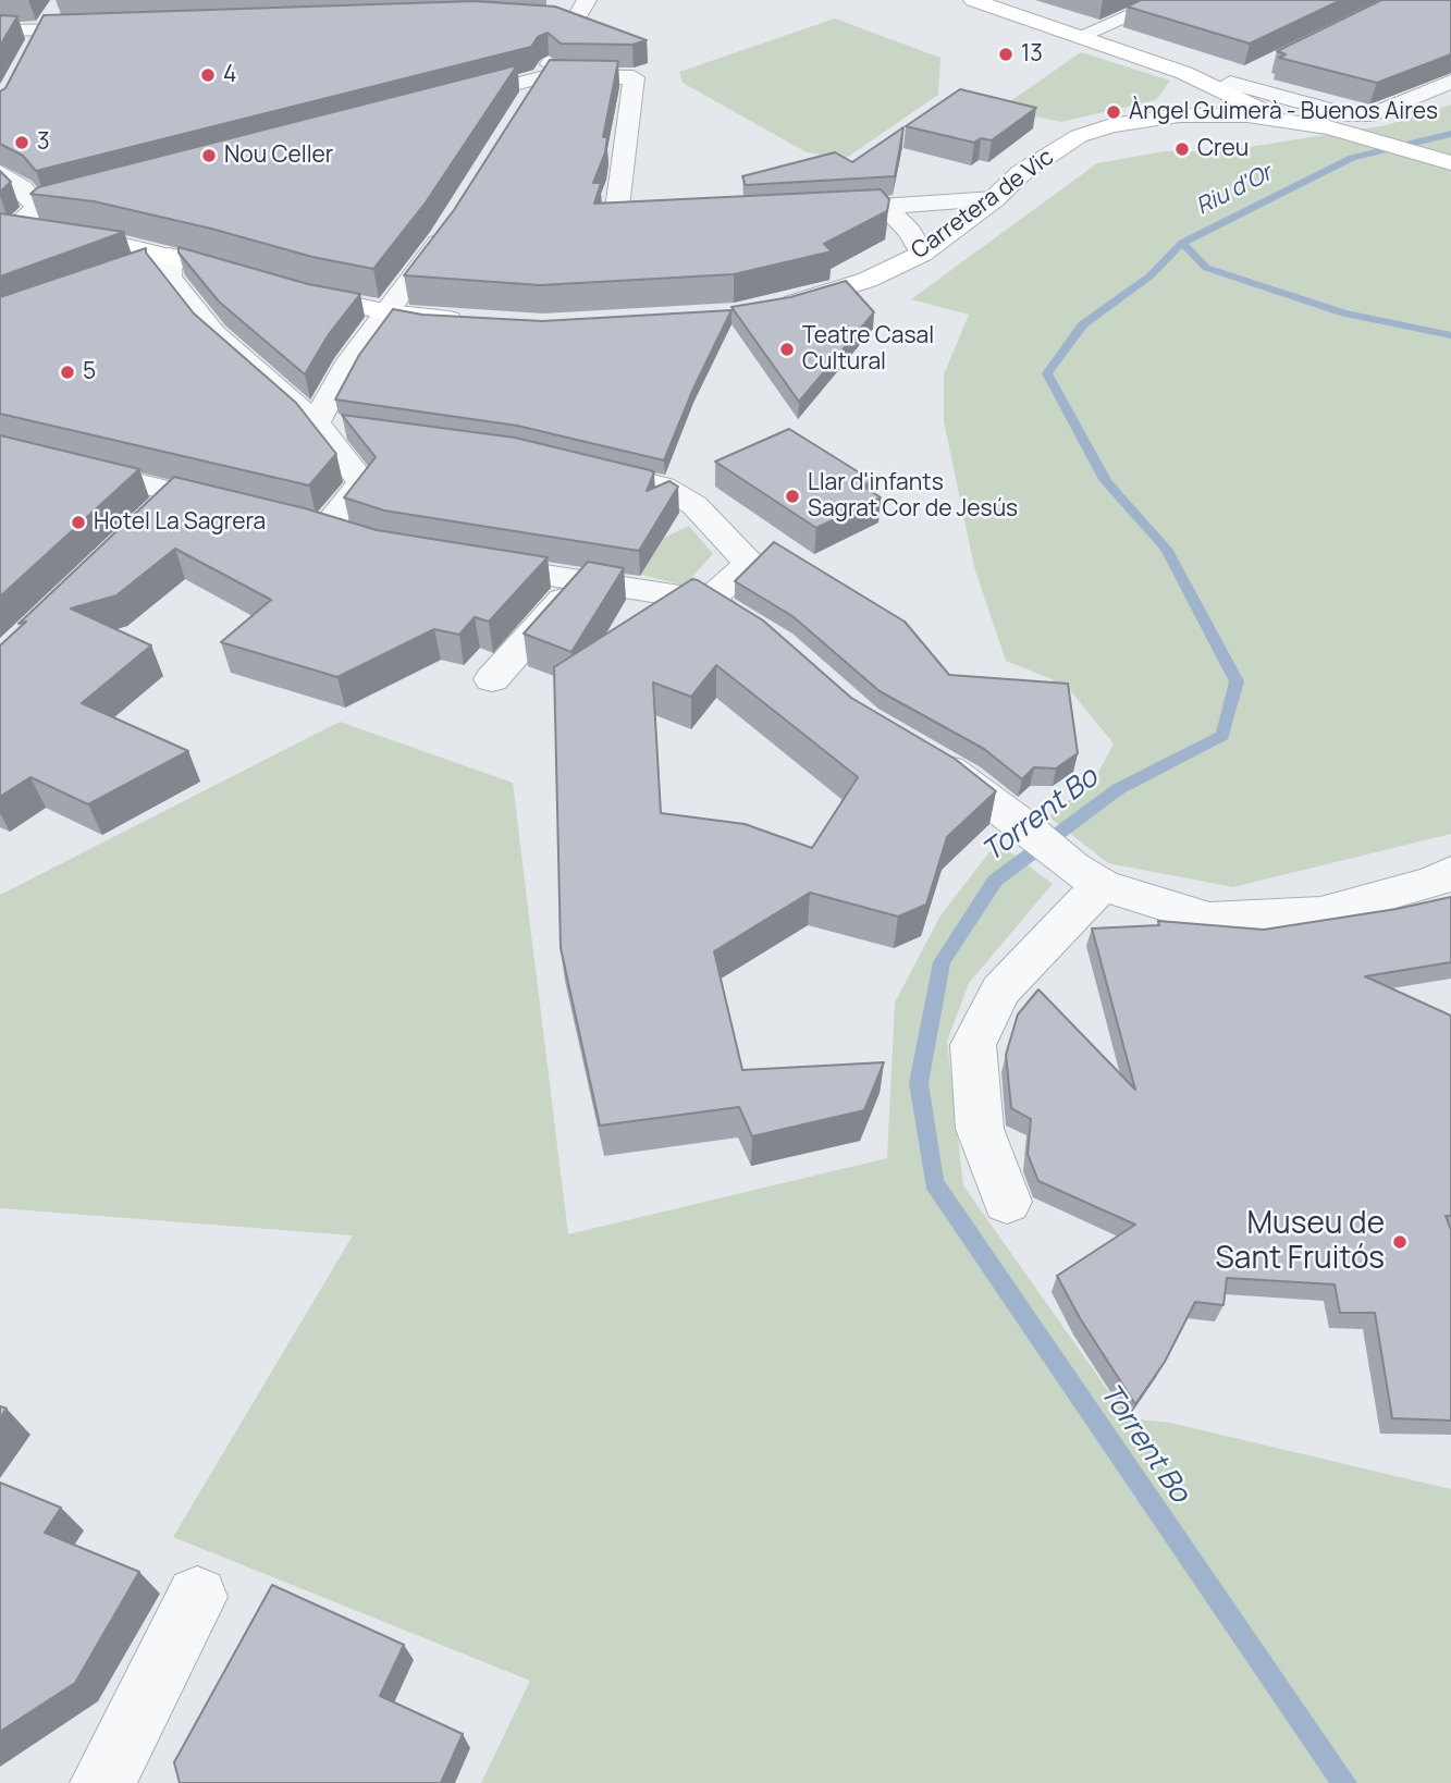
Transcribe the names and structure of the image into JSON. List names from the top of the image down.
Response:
{
  "streets": {
    "main road": ["Carretera de Vic"]
  },
  "water": ["Riu d'Or", "Torrent Bo"],
  "places": [
    "13",
    "4",
    "Àngel Guimerà - Buenos Aires",
    "3",
    "Creu",
    "Nou Celler",
    "Teatre Casal Cultural",
    "5",
    "Llar d'infants Sagrat Cor de Jesús",
    "Hotel La Sagrera",
    "Museu de Sant Fruitós"
  ]
}
